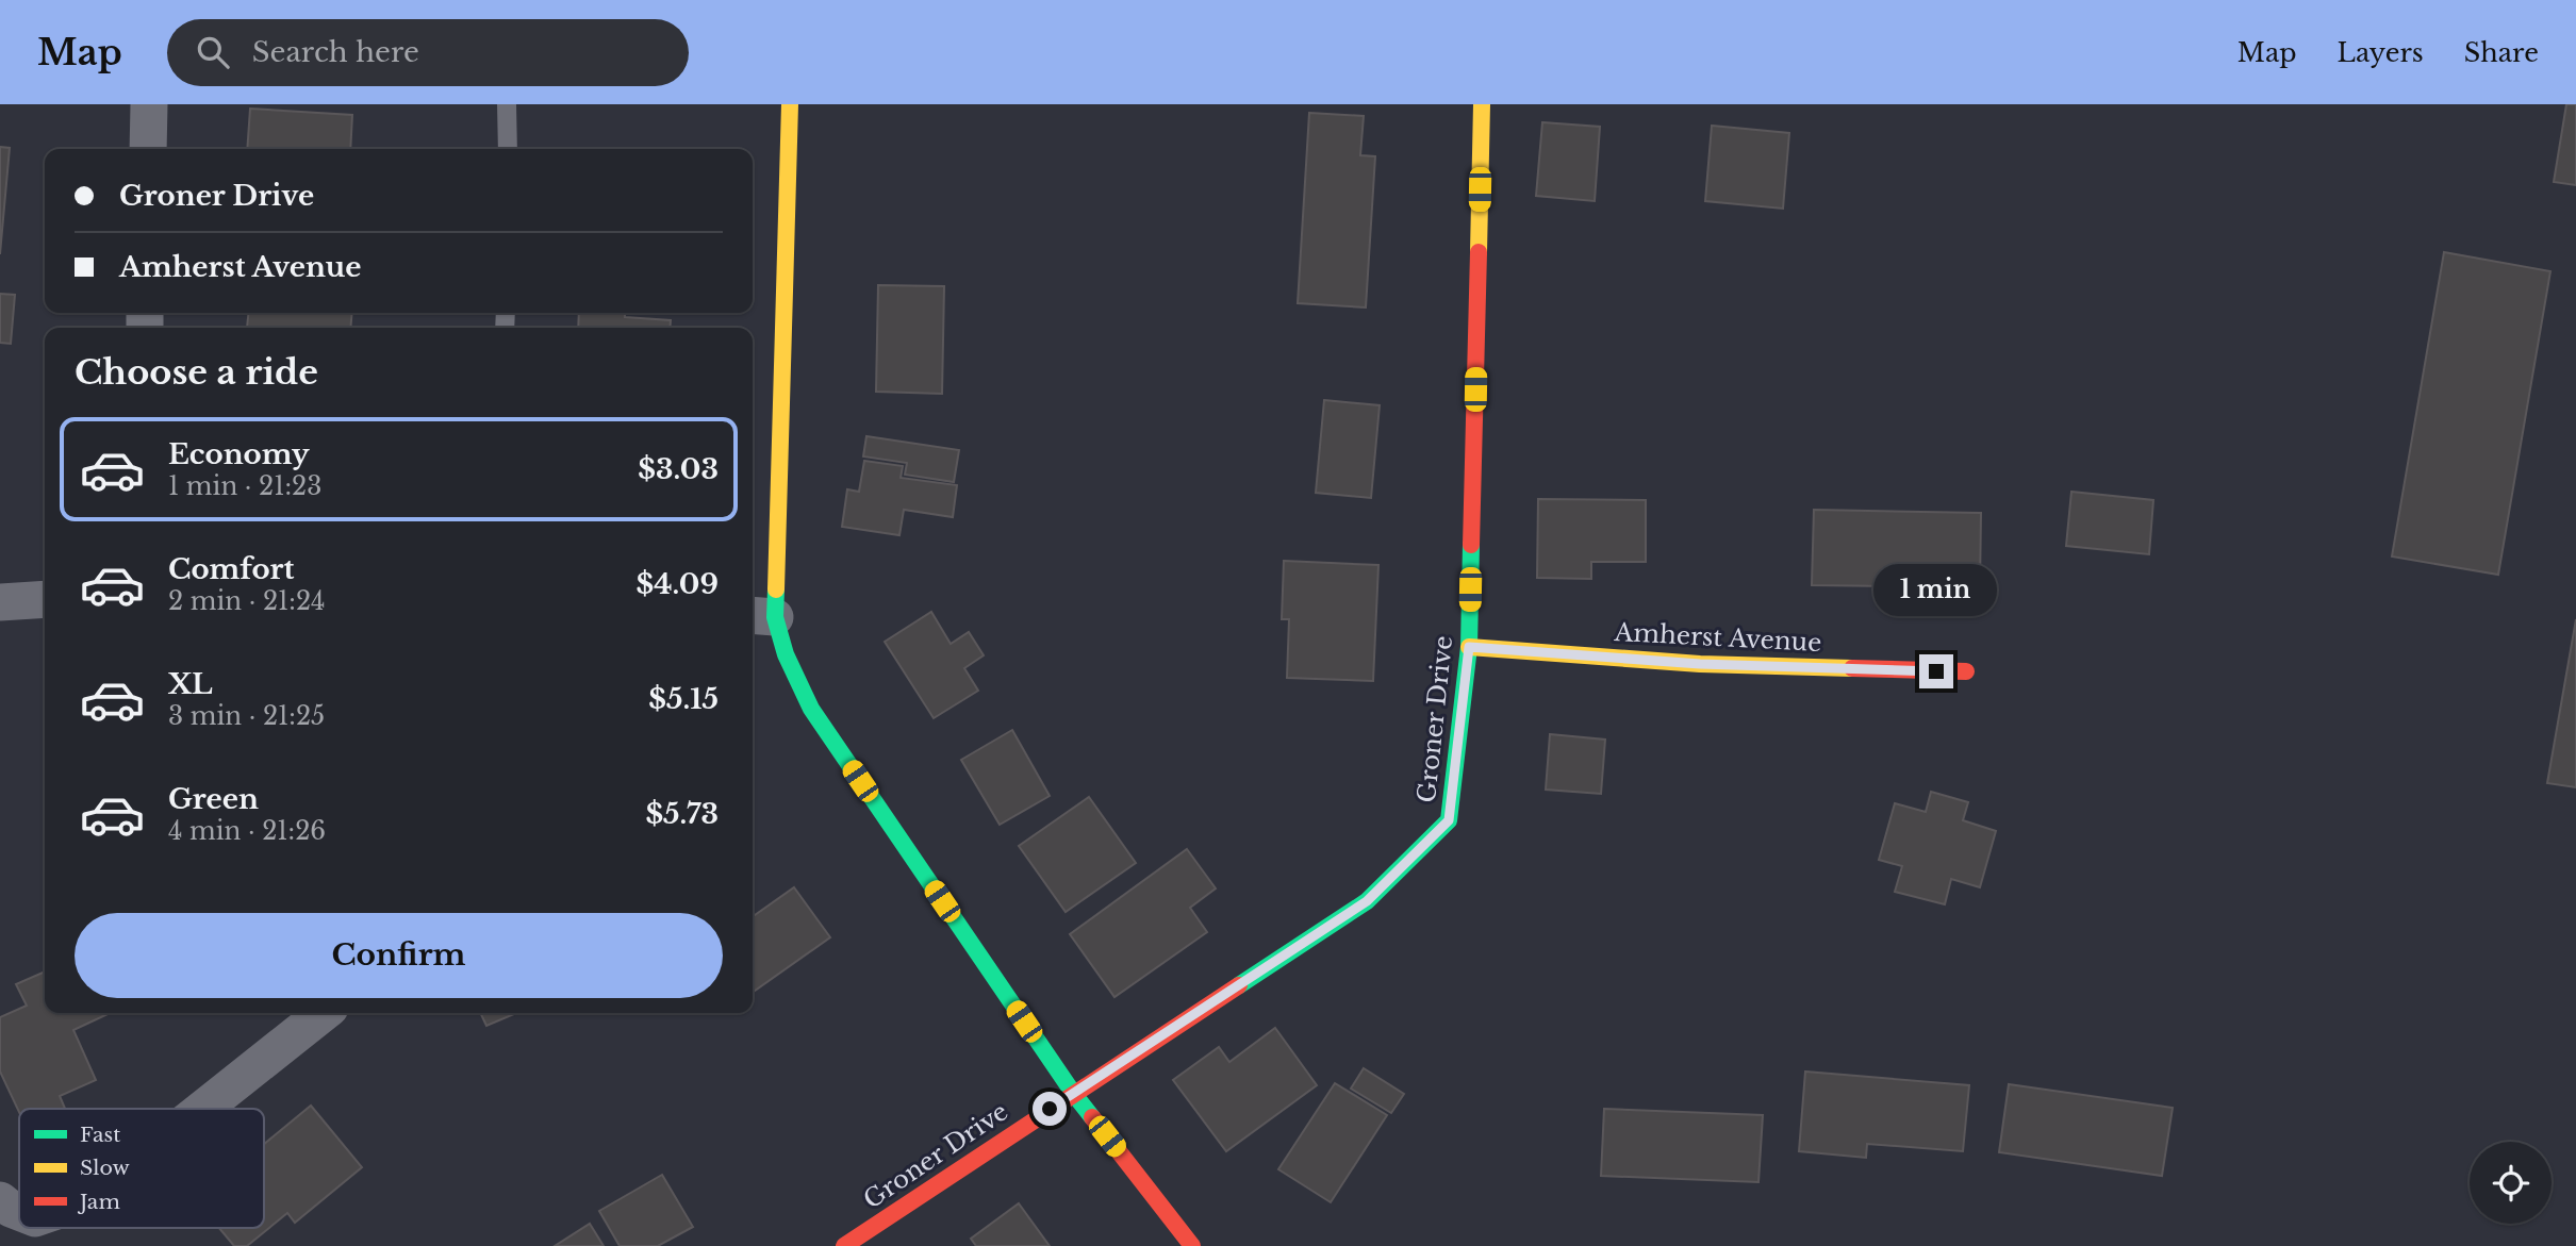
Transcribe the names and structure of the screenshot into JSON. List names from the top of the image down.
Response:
{
  "streets": {
    "street": ["Amherst Avenue", "Groner Drive"]
  },
  "crossings": [
    ["Amherst Avenue", "Groner Drive"]
  ],
  "legend": ["Fast", "Slow", "Jam"],
  "page": {
    "header": "Map",
    "search": "Search here",
    "nav": ["Map", "Layers", "Share"],
    "banner": ["Groner Drive", "Amherst Avenue"],
    "heading": "Choose a ride",
    "list": [
      {
        "name": "Economy",
        "note": "1 min · 21:23",
        "value": "$3.03"
      },
      {
        "name": "Comfort",
        "note": "2 min · 21:24",
        "value": "$4.09"
      },
      {
        "name": "XL",
        "note": "3 min · 21:25",
        "value": "$5.15"
      },
      {
        "name": "Green",
        "note": "4 min · 21:26",
        "value": "$5.73"
      }
    ],
    "bubble": "1 min",
    "buttons": "Confirm"
  }
}
